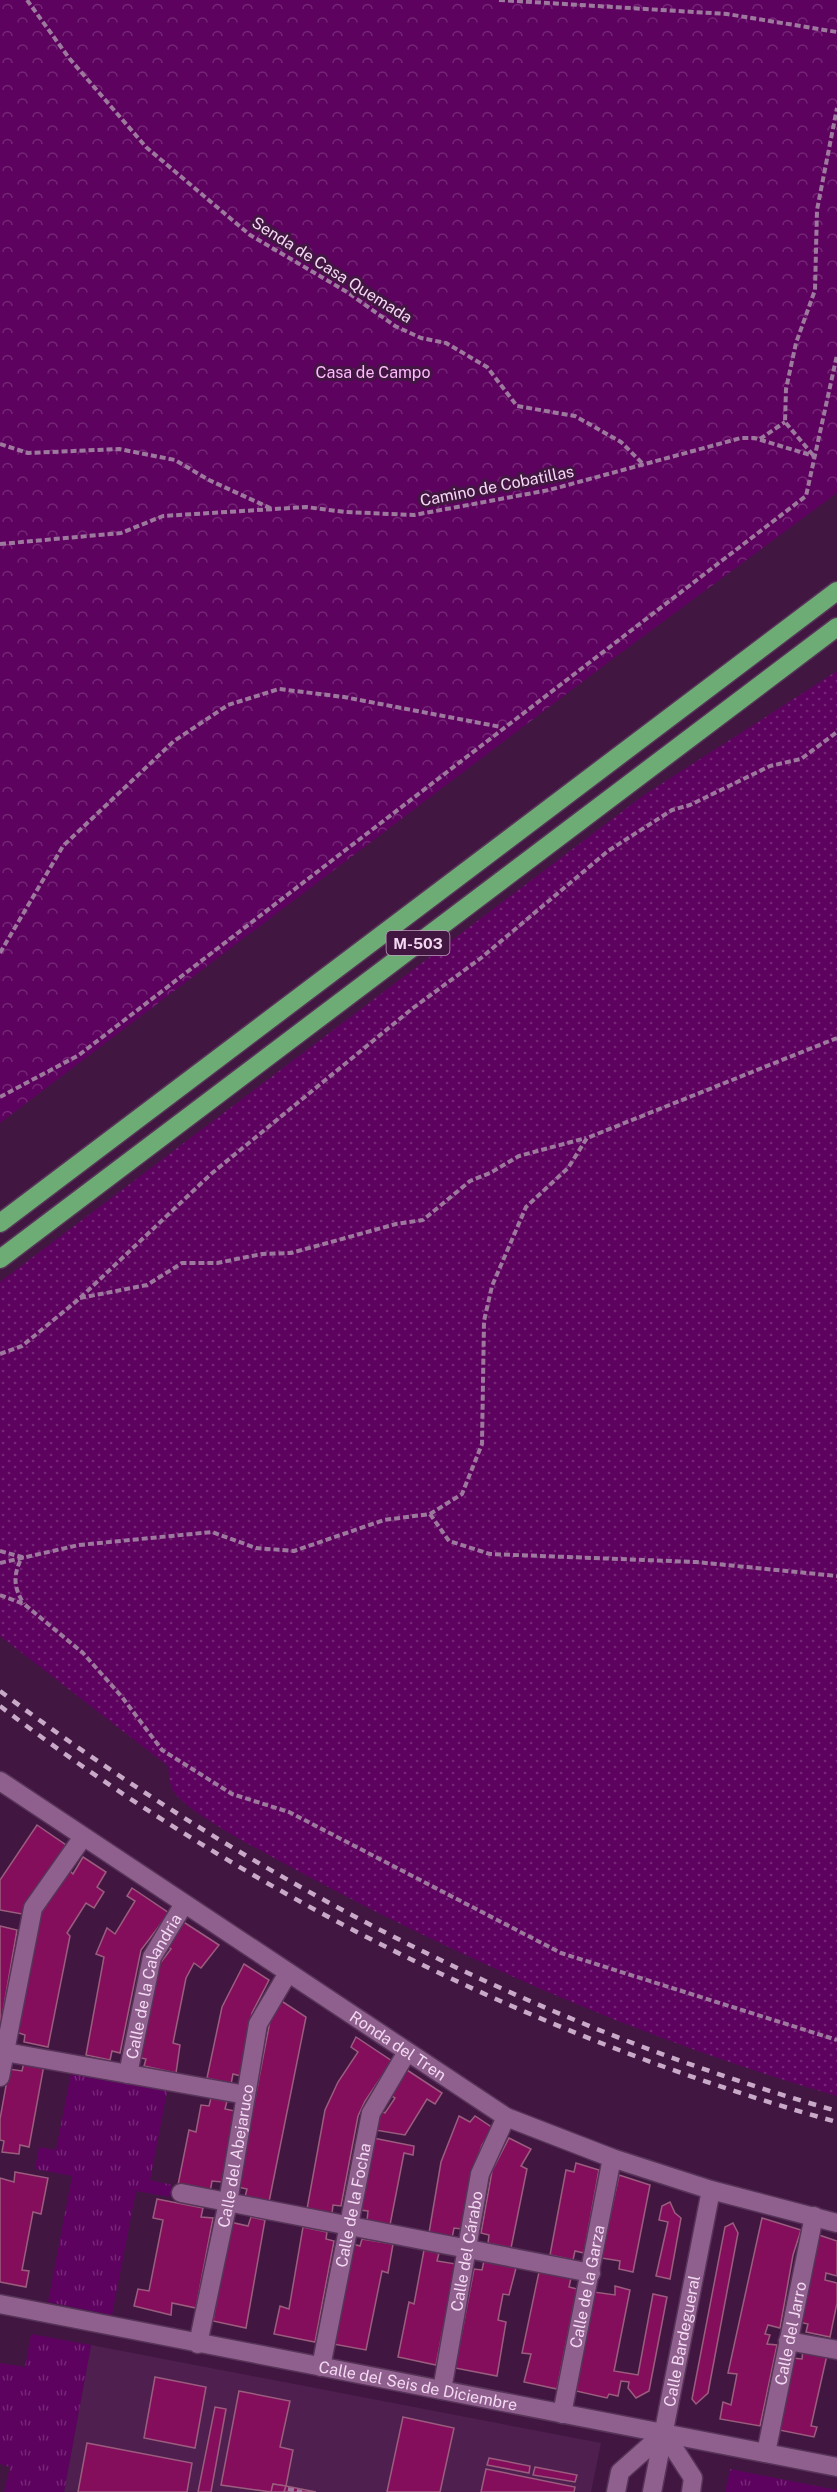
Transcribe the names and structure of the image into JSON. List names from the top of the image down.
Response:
{
  "streets": {
    "highway": ["M-503"],
    "street": [
      "Calle de la Calandria",
      "Ronda del Tren",
      "Calle del Abejaruco",
      "Calle de la Focha",
      "Calle del Cárabo",
      "Calle de la Garza",
      "Calle del Jarro",
      "Calle Bardegueral",
      "Calle del Seis de Diciembre"
    ],
    "path": ["Senda de Casa Quemada", "Camino de Cobatillas"]
  },
  "crossings": [
    ["Senda de Casa Quemada", "Camino de Cobatillas"],
    ["Calle de la Calandria", "Ronda del Tren"],
    ["Ronda del Tren", "Calle del Abejaruco"],
    ["Ronda del Tren", "Calle de la Focha"],
    ["Ronda del Tren", "Calle del Cárabo"],
    ["Ronda del Tren", "Calle de la Garza"],
    ["Ronda del Tren", "Calle del Jarro"],
    ["Ronda del Tren", "Calle Bardegueral"],
    ["Calle del Abejaruco", "Calle del Seis de Diciembre"],
    ["Calle de la Focha", "Calle del Seis de Diciembre"],
    ["Calle del Cárabo", "Calle del Seis de Diciembre"],
    ["Calle de la Garza", "Calle del Seis de Diciembre"],
    ["Calle del Jarro", "Calle del Seis de Diciembre"],
    ["Calle Bardegueral", "Calle del Seis de Diciembre"]
  ],
  "parks": ["Casa de Campo"]
}
